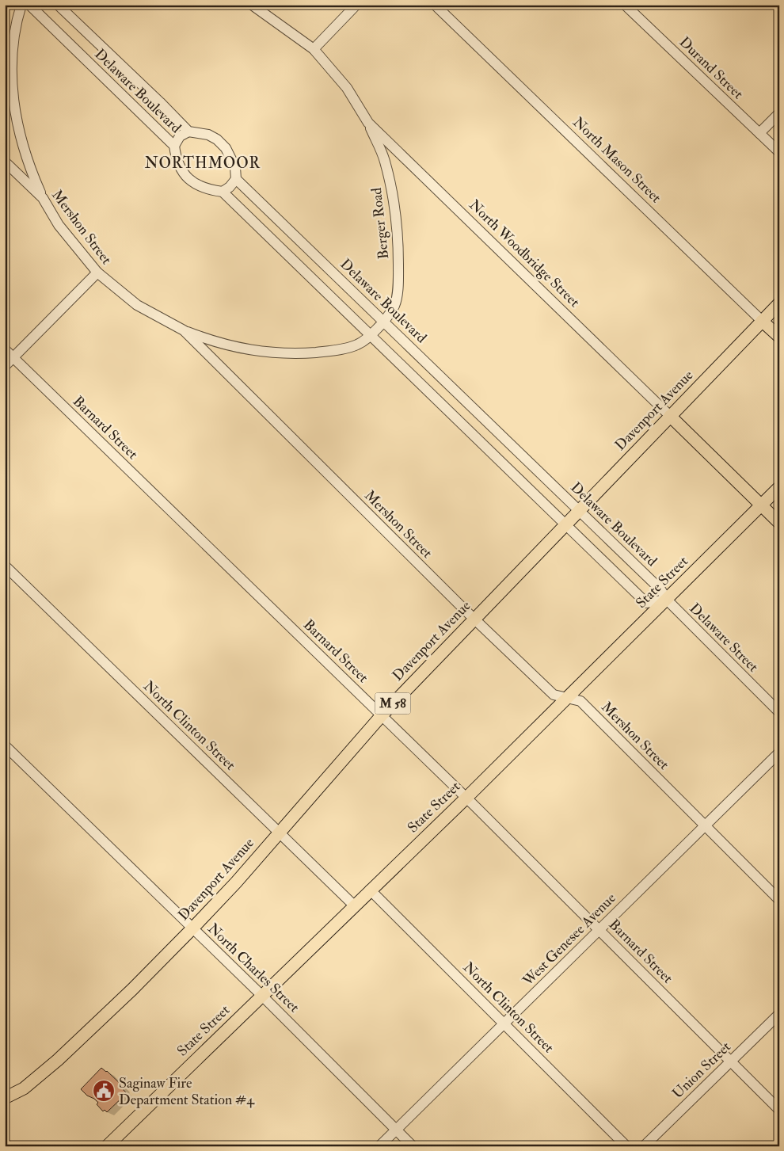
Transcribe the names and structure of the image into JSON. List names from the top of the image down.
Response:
{
  "streets": {
    "main road": [
      "North Mason Street",
      "North Woodbridge Street",
      "Davenport Avenue",
      "State Street",
      "M 58"
    ],
    "street": [
      "Durand Street",
      "Delaware Boulevard",
      "Berger Road",
      "Mershon Street",
      "Barnard Street",
      "Delaware Street",
      "North Clinton Street",
      "West Genesee Avenue",
      "North Charles Street",
      "Union Street"
    ]
  },
  "crossings": [
    ["Delaware Boulevard", "Berger Road"],
    ["Delaware Boulevard", "Davenport Avenue"],
    ["Delaware Boulevard", "State Street"],
    ["Delaware Boulevard", "Delaware Street"],
    ["North Mason Street", "Davenport Avenue"],
    ["Berger Road", "Mershon Street"],
    ["Berger Road", "North Woodbridge Street"],
    ["Mershon Street", "Davenport Avenue"],
    ["Mershon Street", "State Street"],
    ["Mershon Street", "West Genesee Avenue"],
    ["North Woodbridge Street", "Davenport Avenue"],
    ["North Woodbridge Street", "State Street"],
    ["Davenport Avenue", "Barnard Street"],
    ["Davenport Avenue", "North Clinton Street"],
    ["Davenport Avenue", "North Charles Street"],
    ["Barnard Street", "State Street"],
    ["Barnard Street", "West Genesee Avenue"],
    ["Barnard Street", "Union Street"],
    ["State Street", "Delaware Street"],
    ["State Street", "North Clinton Street"],
    ["State Street", "North Charles Street"],
    ["North Clinton Street", "West Genesee Avenue"],
    ["West Genesee Avenue", "North Charles Street"]
  ],
  "districts": ["NORTHMOOR"],
  "places": {
    "public building": ["Saginaw Fire Department Station #4"]
  }
}
